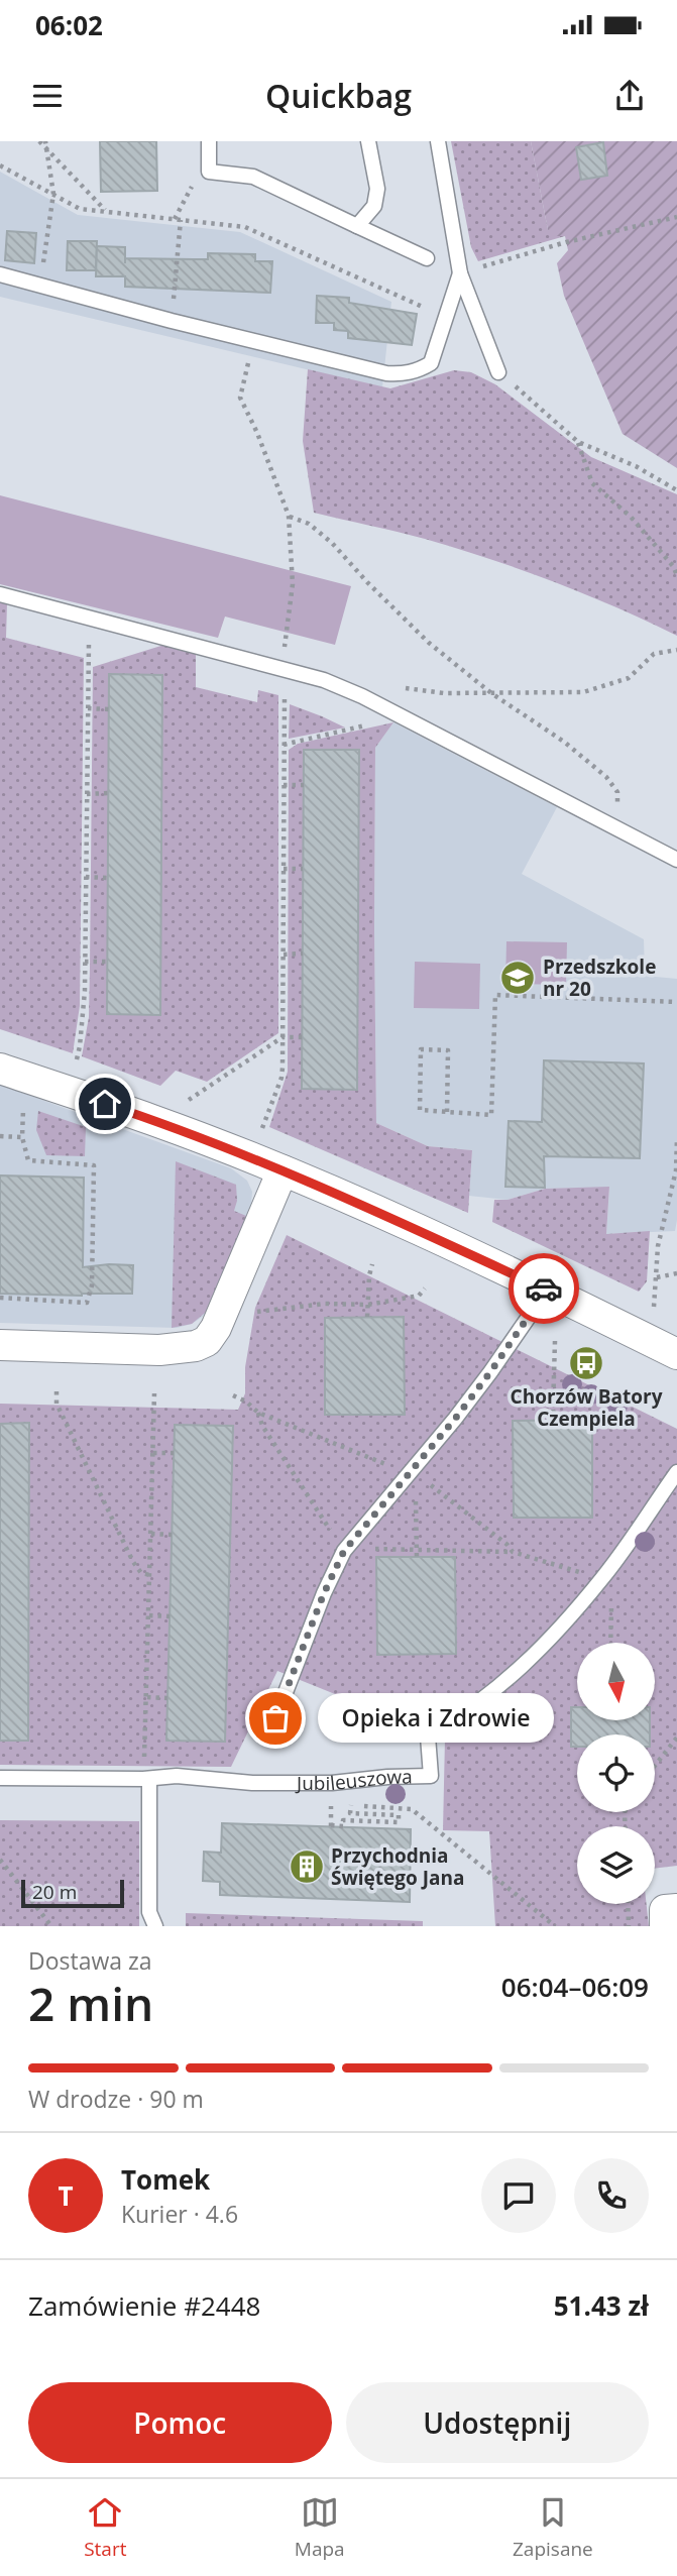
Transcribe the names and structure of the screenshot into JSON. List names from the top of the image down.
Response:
{
  "streets": {
    "lane": ["Jubileuszowa"]
  },
  "places": {
    "school or university": ["Przedszkole nr 20"],
    "bus stop": ["Chorzów Batory Czempiela"],
    "other": ["Opieka i Zdrowie"],
    "building": ["Przychodnia Świętego Jana"]
  },
  "scale_bar": "20 m",
  "north": "bottom",
  "page": {
    "status": "06:02",
    "header": "Quickbag",
    "bubble": "Opieka i Zdrowie",
    "scale": "20 m",
    "heading": ["2 min", "Dostawa za", "06:04–06:09"],
    "panel": [
      "Tomek",
      "Kurier · 4.6",
      "Zamówienie #2448",
      "51.43 zł"
    ],
    "bar": "W drodze · 90 m",
    "round": "T",
    "buttons": ["Pomoc", "Udostępnij"],
    "tabs": ["Start", "Mapa", "Zapisane"]
  }
}
